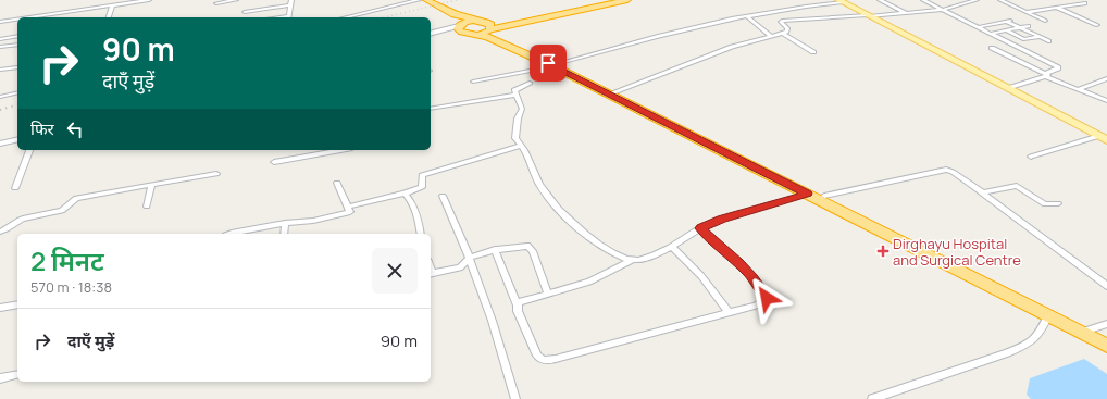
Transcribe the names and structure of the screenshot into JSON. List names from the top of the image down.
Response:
{
  "places": {
    "health": ["Dirghayu Hospital and Surgical Centre"]
  },
  "page": {
    "turn": ["90 m", "दाएँ मुड़ें"],
    "then": "फिर",
    "heading": ["2 मिनट", "570 m · 18:38"],
    "list": [
      {
        "name": "दाएँ मुड़ें",
        "value": "90 m"
      }
    ]
  }
}
